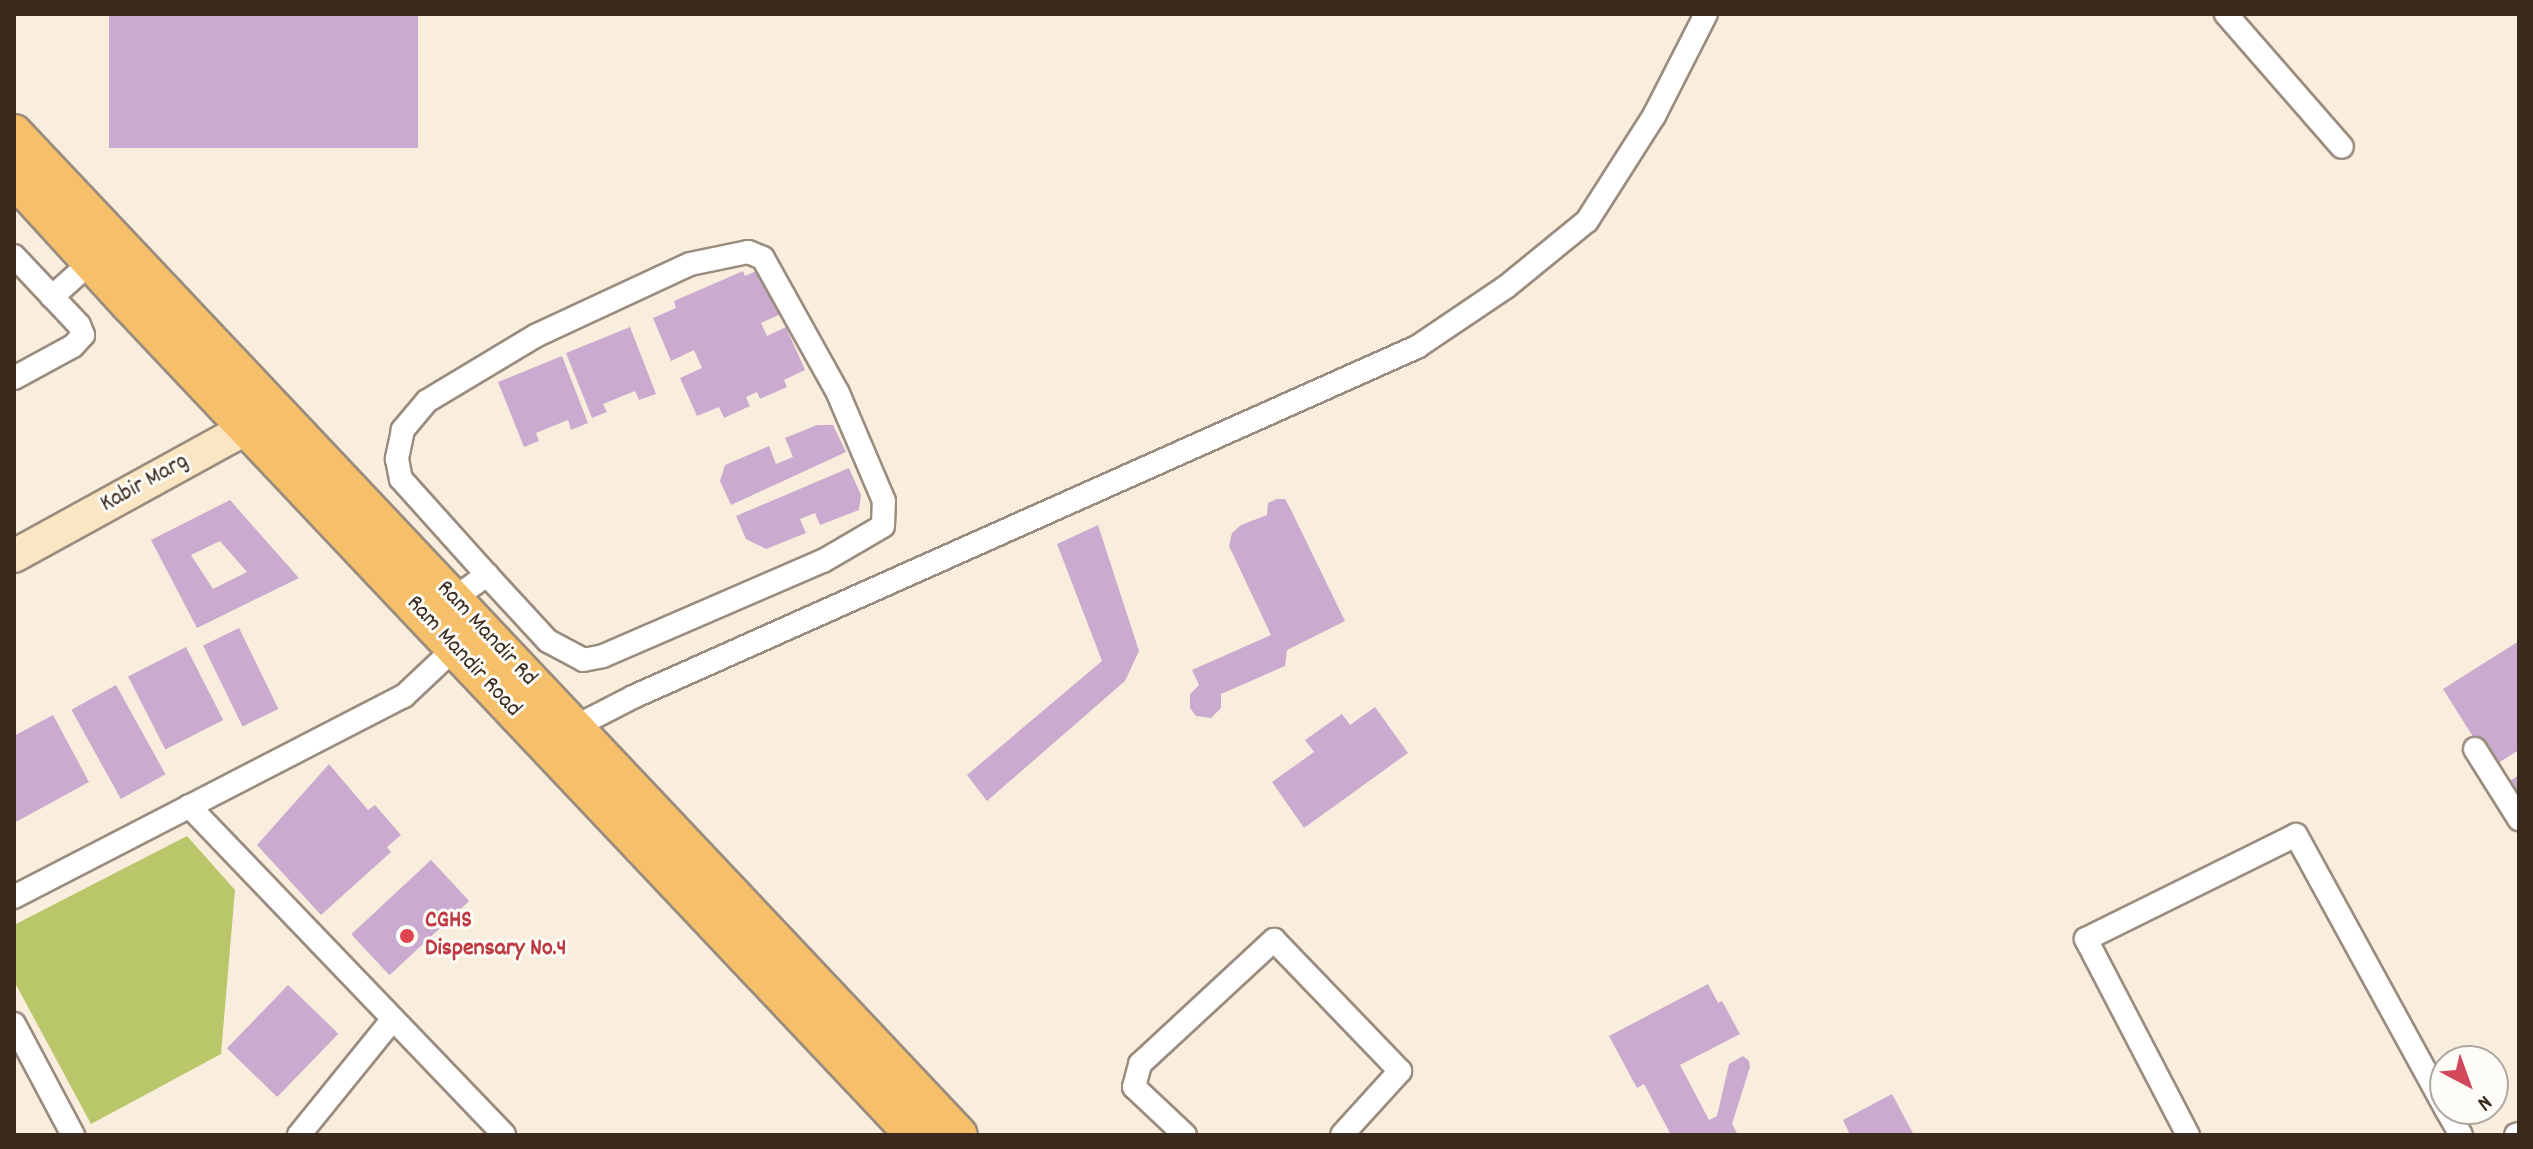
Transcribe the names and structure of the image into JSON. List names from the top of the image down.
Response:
{
  "streets": {
    "main road": ["Ram Mandir Rd", "Ram Mandir Road"],
    "street": ["Kabir Marg"]
  },
  "crossings": [
    ["Kabir Marg", "Ram Mandir Rd"],
    ["Kabir Marg", "Ram Mandir Road"],
    ["Ram Mandir Rd", "Ram Mandir Road"]
  ],
  "places": ["CGHS Dispensary No.4"],
  "north": "bottom right"
}
